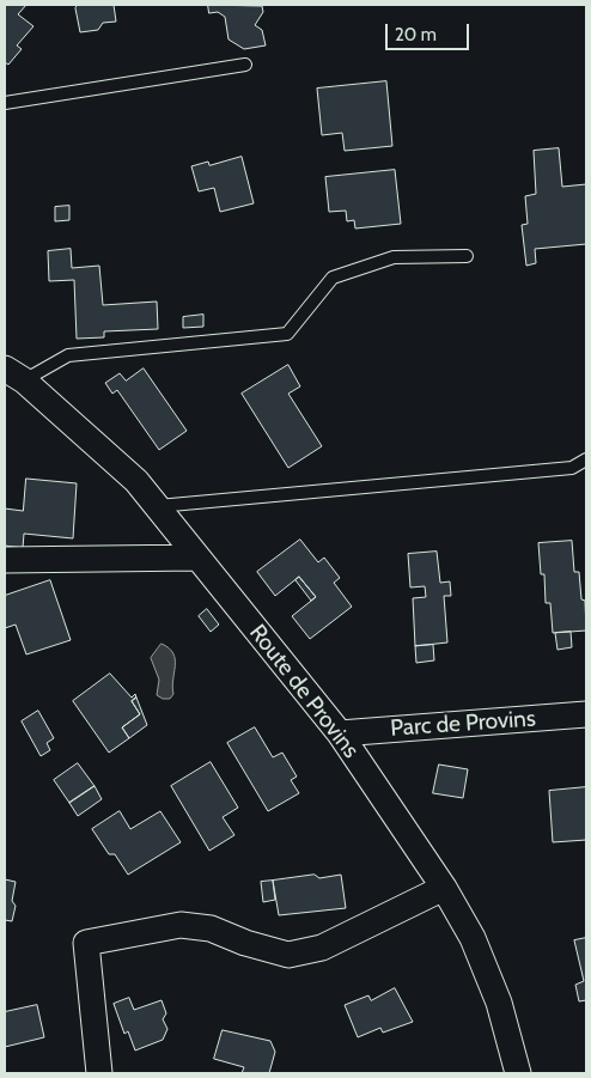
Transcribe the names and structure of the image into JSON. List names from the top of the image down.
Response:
{
  "streets": {
    "street": ["Route de Provins", "Parc de Provins"]
  },
  "crossings": [
    ["Route de Provins", "Parc de Provins"]
  ],
  "scale_bar": "20 m"
}
